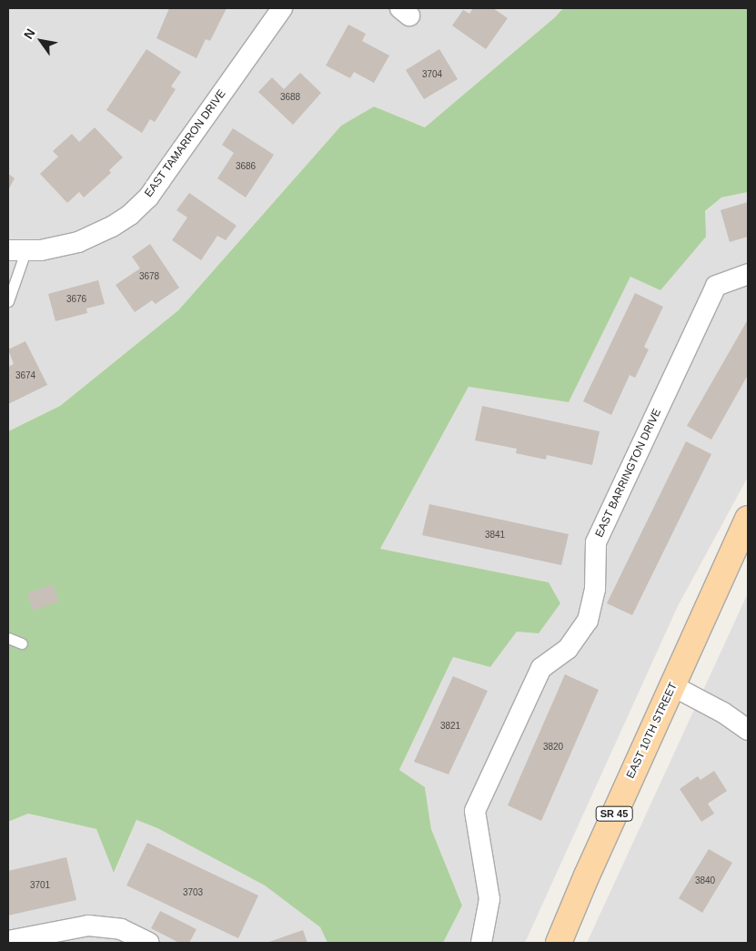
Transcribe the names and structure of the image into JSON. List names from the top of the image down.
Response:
{
  "streets": {
    "main road": ["EAST 10TH STREET", "SR 45"],
    "street": ["EAST TAMARRON DRIVE", "EAST BARRINGTON DRIVE"]
  },
  "house_numbers": [
    "3704",
    "3688",
    "3686",
    "3678",
    "3676",
    "3674",
    "3841",
    "3821",
    "3820",
    "3840",
    "3701",
    "3703"
  ],
  "north": "top left"
}
